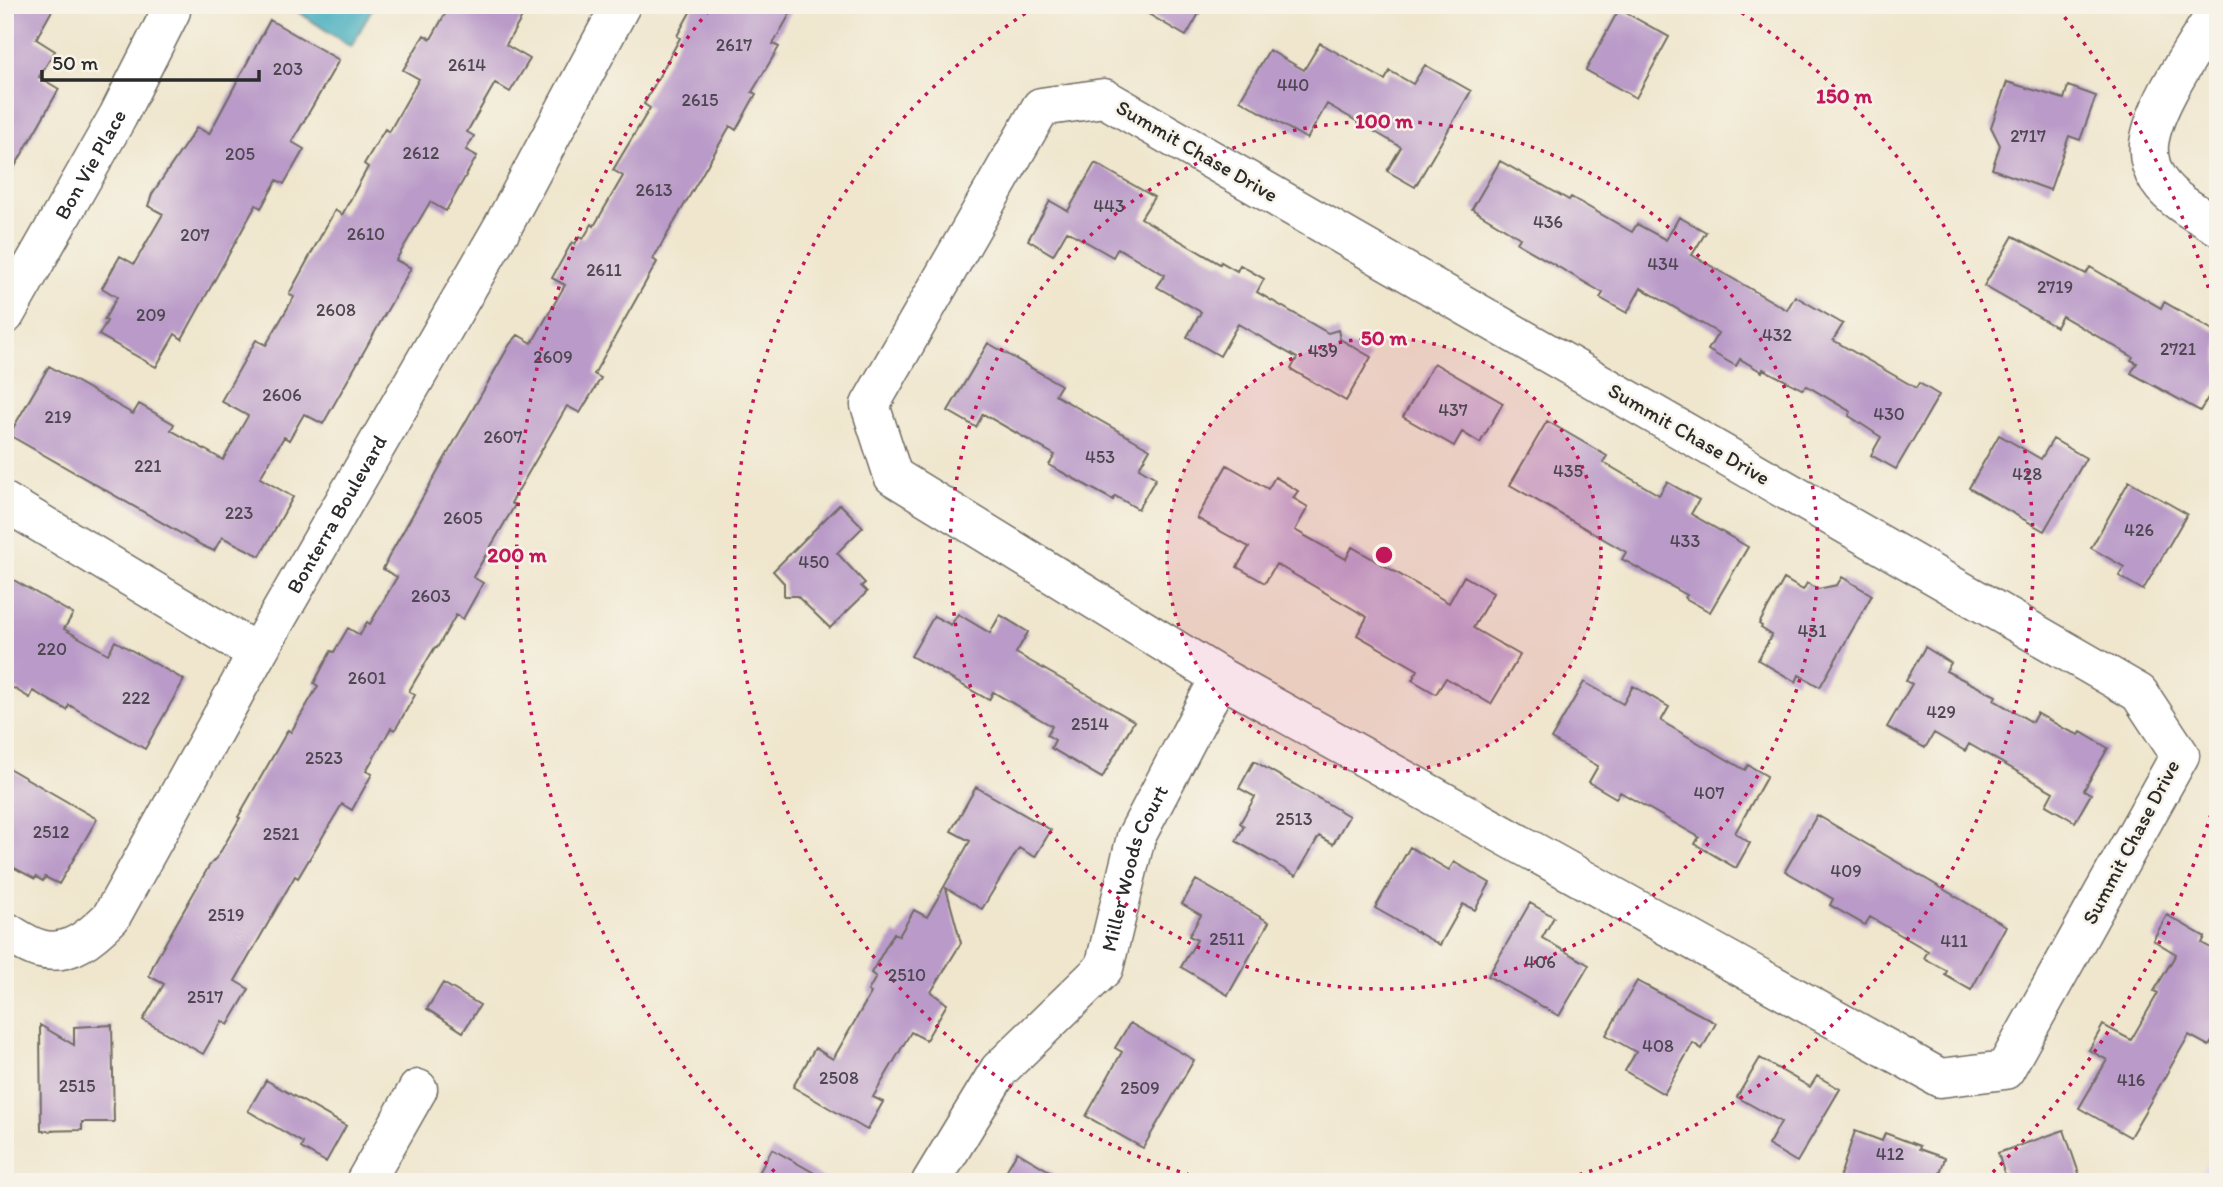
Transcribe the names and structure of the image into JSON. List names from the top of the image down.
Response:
{
  "streets": {
    "street": [
      "Summit Chase Drive",
      "Bon Vie Place",
      "Bonterra Boulevard",
      "Miller Woods Court"
    ]
  },
  "crossings": [
    ["Summit Chase Drive", "Miller Woods Court"]
  ],
  "house_numbers": [
    "2617",
    "2614",
    "203",
    "440",
    "2615",
    "2717",
    "2612",
    "205",
    "2613",
    "443",
    "436",
    "2610",
    "207",
    "434",
    "2611",
    "2719",
    "2608",
    "209",
    "432",
    "2721",
    "439",
    "2609",
    "2606",
    "437",
    "430",
    "219",
    "2607",
    "453",
    "221",
    "435",
    "428",
    "223",
    "2605",
    "426",
    "433",
    "450",
    "2603",
    "431",
    "220",
    "2601",
    "222",
    "429",
    "2514",
    "2523",
    "407",
    "2513",
    "2512",
    "2521",
    "409",
    "2519",
    "2511",
    "411",
    "406",
    "2510",
    "2517",
    "408",
    "2508",
    "416",
    "2515",
    "2509",
    "412"
  ],
  "scale_bar": "50 m",
  "rings": [
    "150 m",
    "100 m",
    "50 m",
    "200 m"
  ]
}
